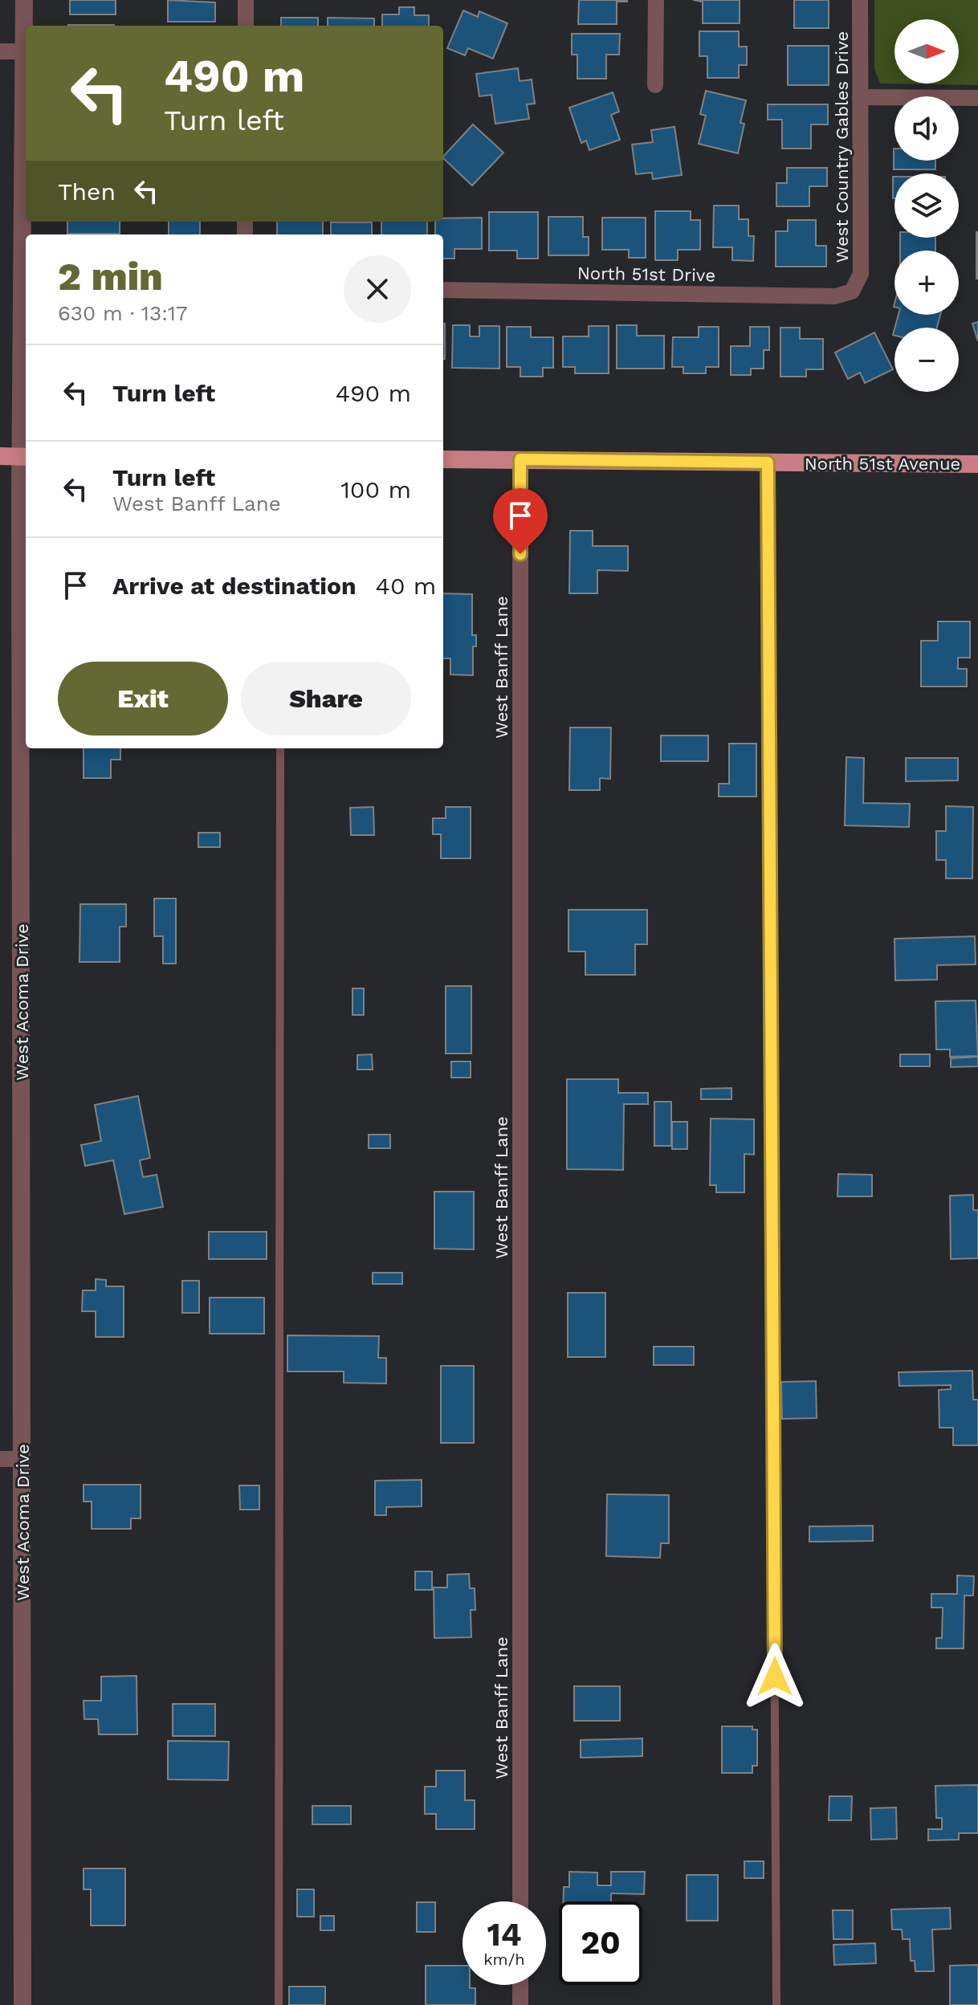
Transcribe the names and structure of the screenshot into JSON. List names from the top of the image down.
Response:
{
  "streets": {
    "main road": ["North 51st Avenue"],
    "street": [
      "West Country Gables Drive",
      "North 51st Drive",
      "West Banff Lane",
      "West Acoma Drive"
    ]
  },
  "crossings": [
    ["West Country Gables Drive", "North 51st Drive"],
    ["North 51st Avenue", "West Banff Lane"]
  ],
  "north": "right",
  "page": {
    "map_buttons": ["+", "−"],
    "turn": ["490 m", "Turn left"],
    "then": "Then",
    "heading": ["2 min", "630 m · 13:17"],
    "list": [
      {
        "name": "Turn left",
        "value": "490 m"
      },
      {
        "name": "Turn left",
        "note": "West Banff Lane",
        "value": "100 m"
      },
      {
        "name": "Arrive at destination",
        "value": "40 m"
      }
    ],
    "buttons": ["Exit", "Share"],
    "speed": "14 km/h",
    "limit": "20"
  }
}
